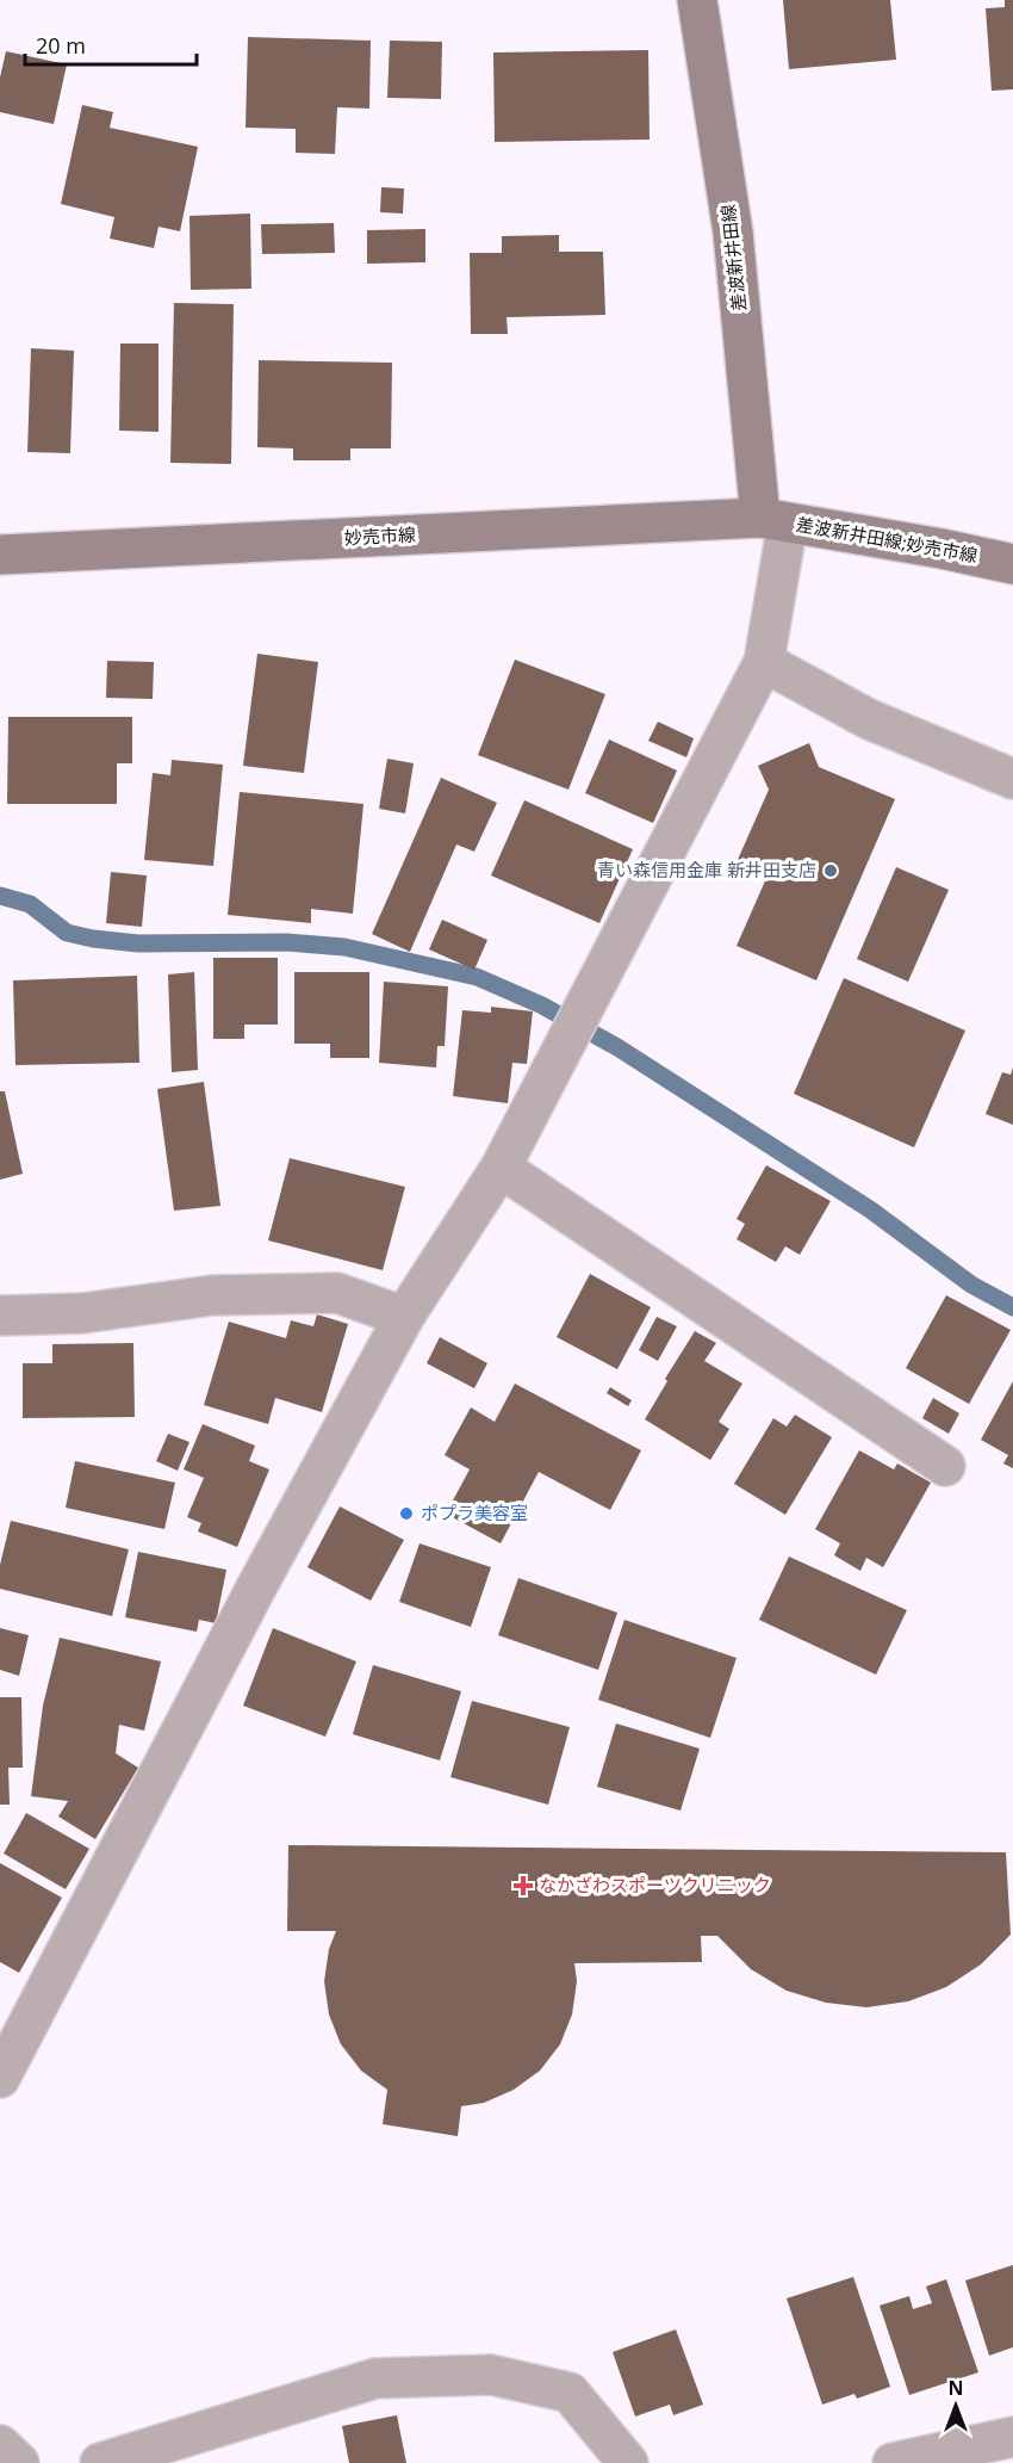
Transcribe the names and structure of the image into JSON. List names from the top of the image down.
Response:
{
  "streets": {
    "main road": ["差波新井田線", "妙売市線", "差波新井田線;妙売市線"]
  },
  "crossings": [
    ["差波新井田線", "妙売市線"],
    ["差波新井田線", "差波新井田線;妙売市線"],
    ["妙売市線", "差波新井田線;妙売市線"]
  ],
  "places": {
    "other": ["青い森信用金庫 新井田支店", "ポプラ美容室"],
    "health": ["なかざわスポーツクリニック"]
  },
  "scale_bar": "20 m",
  "north": "top"
}
